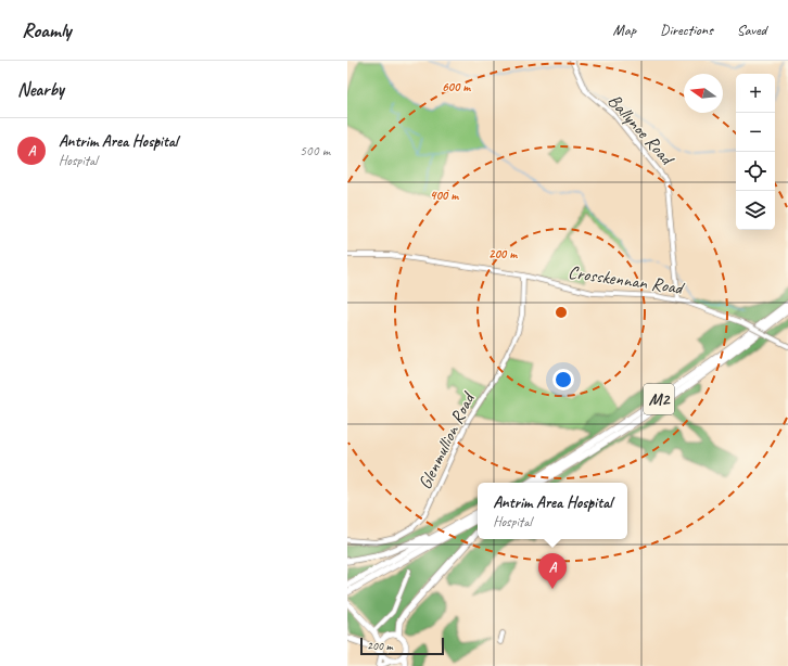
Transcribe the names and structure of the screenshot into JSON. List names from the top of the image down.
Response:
{
  "streets": {
    "highway": ["M2"],
    "street": ["Ballynoe Road", "Crosskennan Road", "Glenmullion Road"]
  },
  "crossings": [
    ["Ballynoe Road", "Crosskennan Road"],
    ["Crosskennan Road", "Glenmullion Road"]
  ],
  "scale_bar": "200 m",
  "north": "left",
  "page": {
    "header": "Roamly",
    "nav": ["Map", "Directions", "Saved"],
    "heading": "Nearby",
    "map_buttons": ["+", "−"],
    "list": [
      {
        "mark": "A",
        "name": "Antrim Area Hospital",
        "note": "Hospital",
        "value": "500 m"
      }
    ],
    "popup": ["Antrim Area Hospital", "Hospital"],
    "pins": "A",
    "scale": "200 m"
  },
  "rings": ["600 m", "400 m", "200 m"]
}
